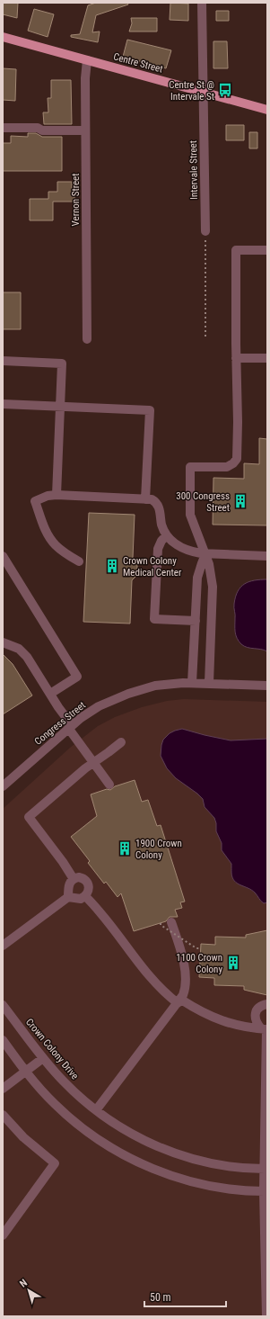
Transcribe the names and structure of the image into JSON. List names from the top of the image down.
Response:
{
  "streets": {
    "main road": ["Centre Street"],
    "street": [
      "Intervale Street",
      "Vernon Street",
      "Congress Street",
      "Crown Colony Drive"
    ]
  },
  "crossings": [
    ["Centre Street", "Intervale Street"],
    ["Centre Street", "Vernon Street"]
  ],
  "places": {
    "bus stop": ["Centre St @ Intervale St"],
    "building": [
      "300 Congress Street",
      "Crown Colony Medical Center",
      "1900 Crown Colony",
      "1100 Crown Colony"
    ]
  },
  "scale_bar": "50 m",
  "north": "top left"
}
